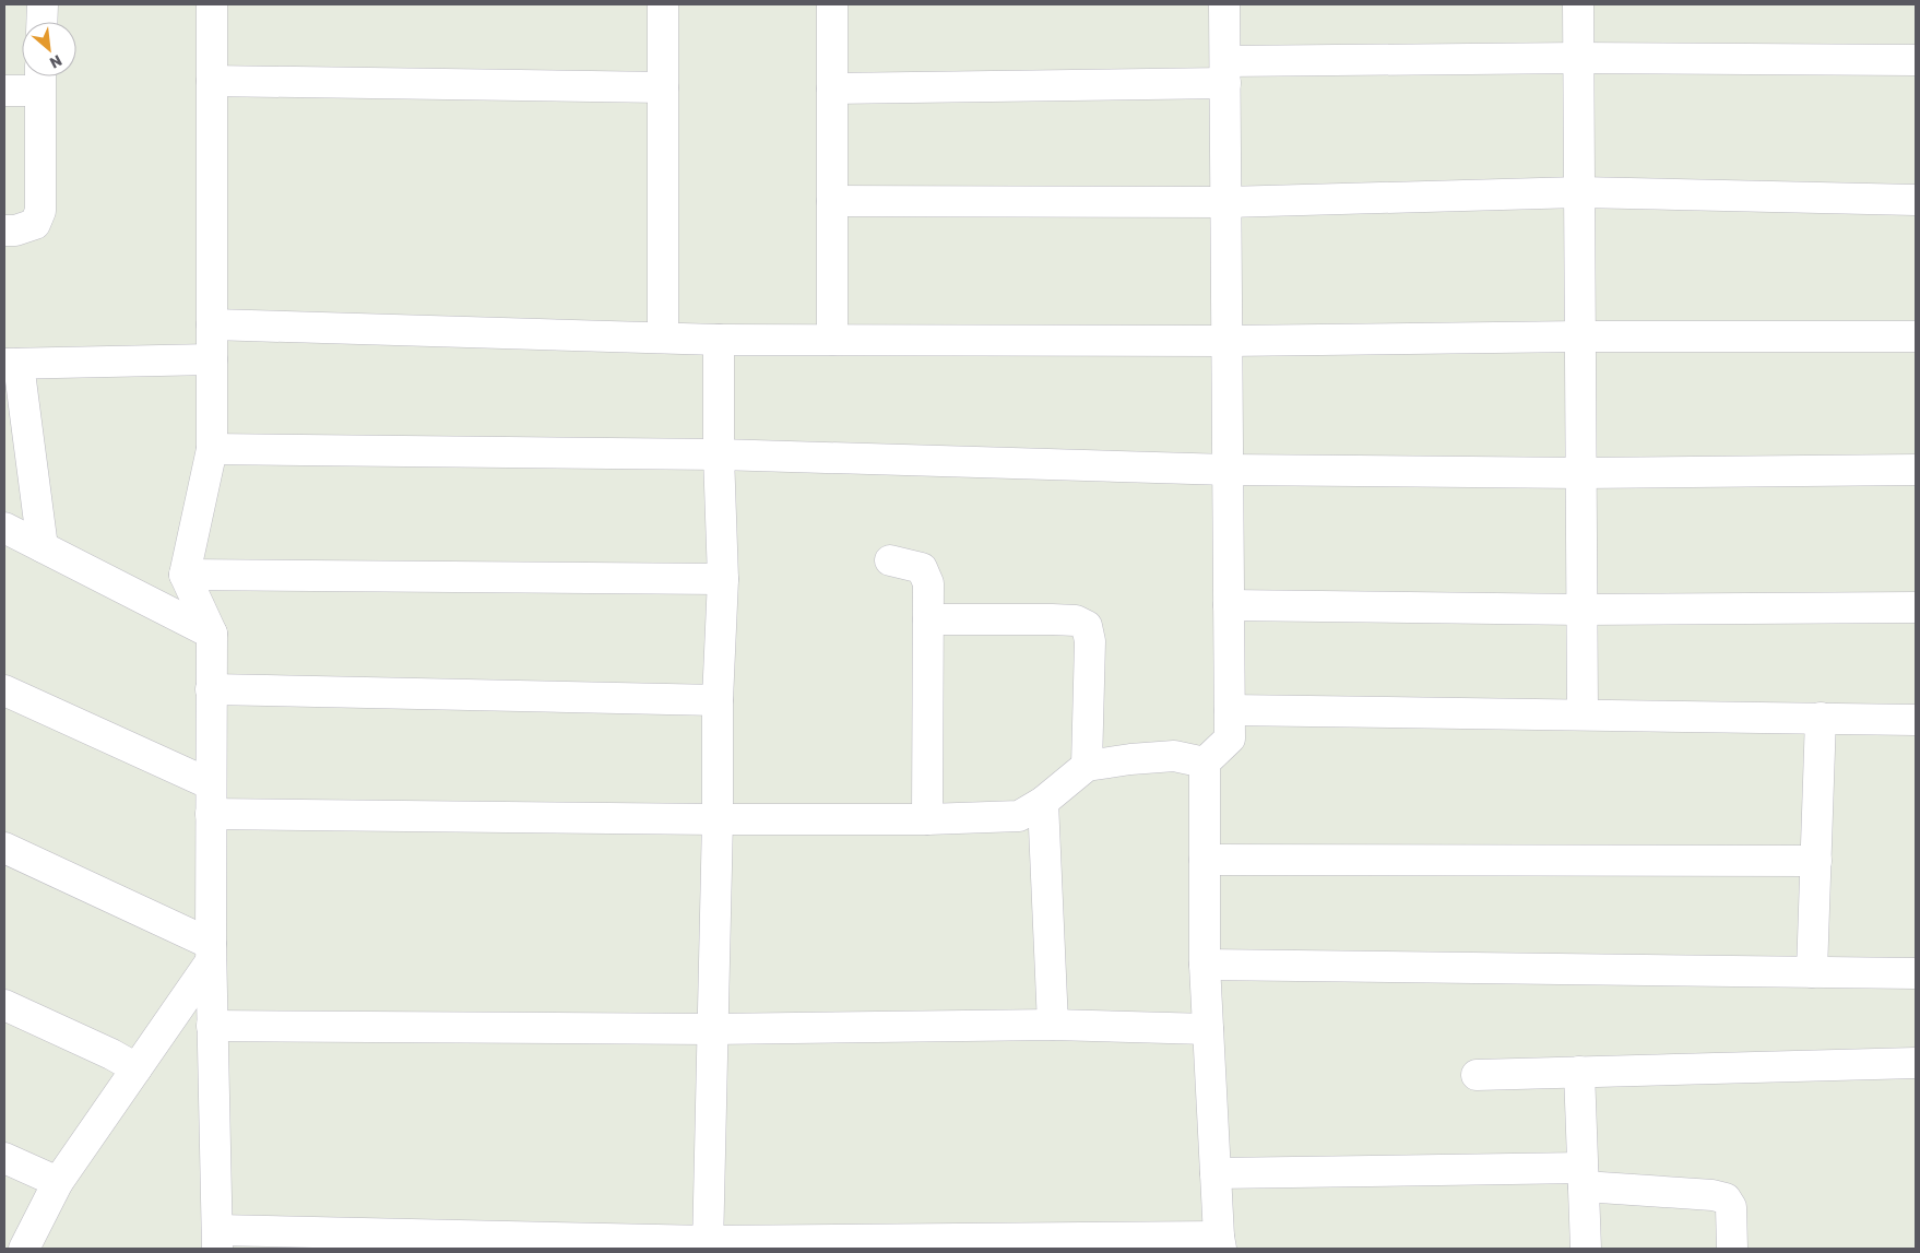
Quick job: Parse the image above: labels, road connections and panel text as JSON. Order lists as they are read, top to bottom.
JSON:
{
  "north": "bottom right"
}
